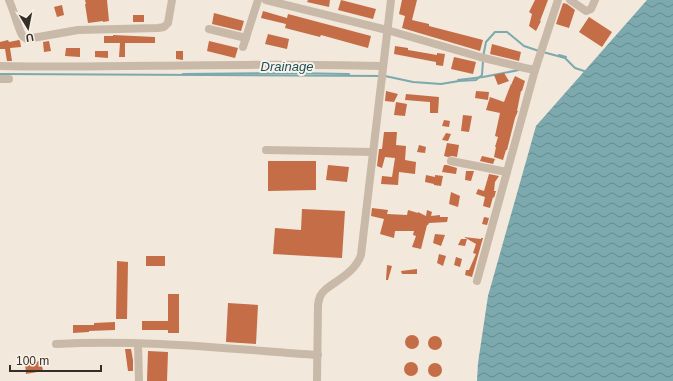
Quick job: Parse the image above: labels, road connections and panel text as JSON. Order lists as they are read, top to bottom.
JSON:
{
  "water": ["Drainage"],
  "scale_bar": "100 m",
  "north": "bottom"
}
